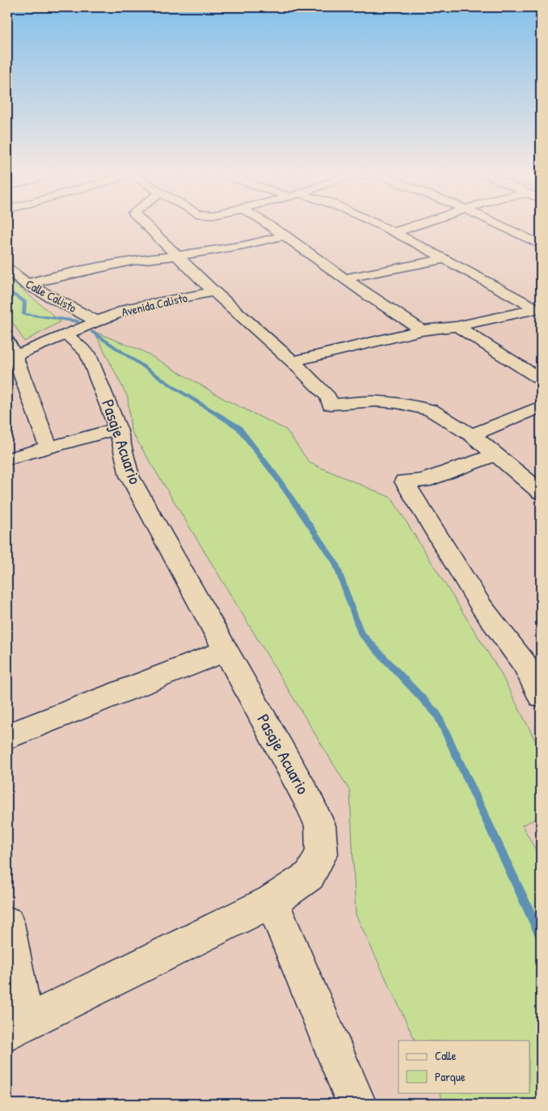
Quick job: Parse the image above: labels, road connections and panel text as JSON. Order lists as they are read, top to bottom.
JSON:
{
  "streets": {
    "street": ["Calle Calisto", "Avenida Calisto", "Pasaje Acuario"]
  },
  "crossings": [
    ["Calle Calisto", "Avenida Calisto"],
    ["Avenida Calisto", "Pasaje Acuario"]
  ],
  "legend": ["Calle", "Parque"]
}
